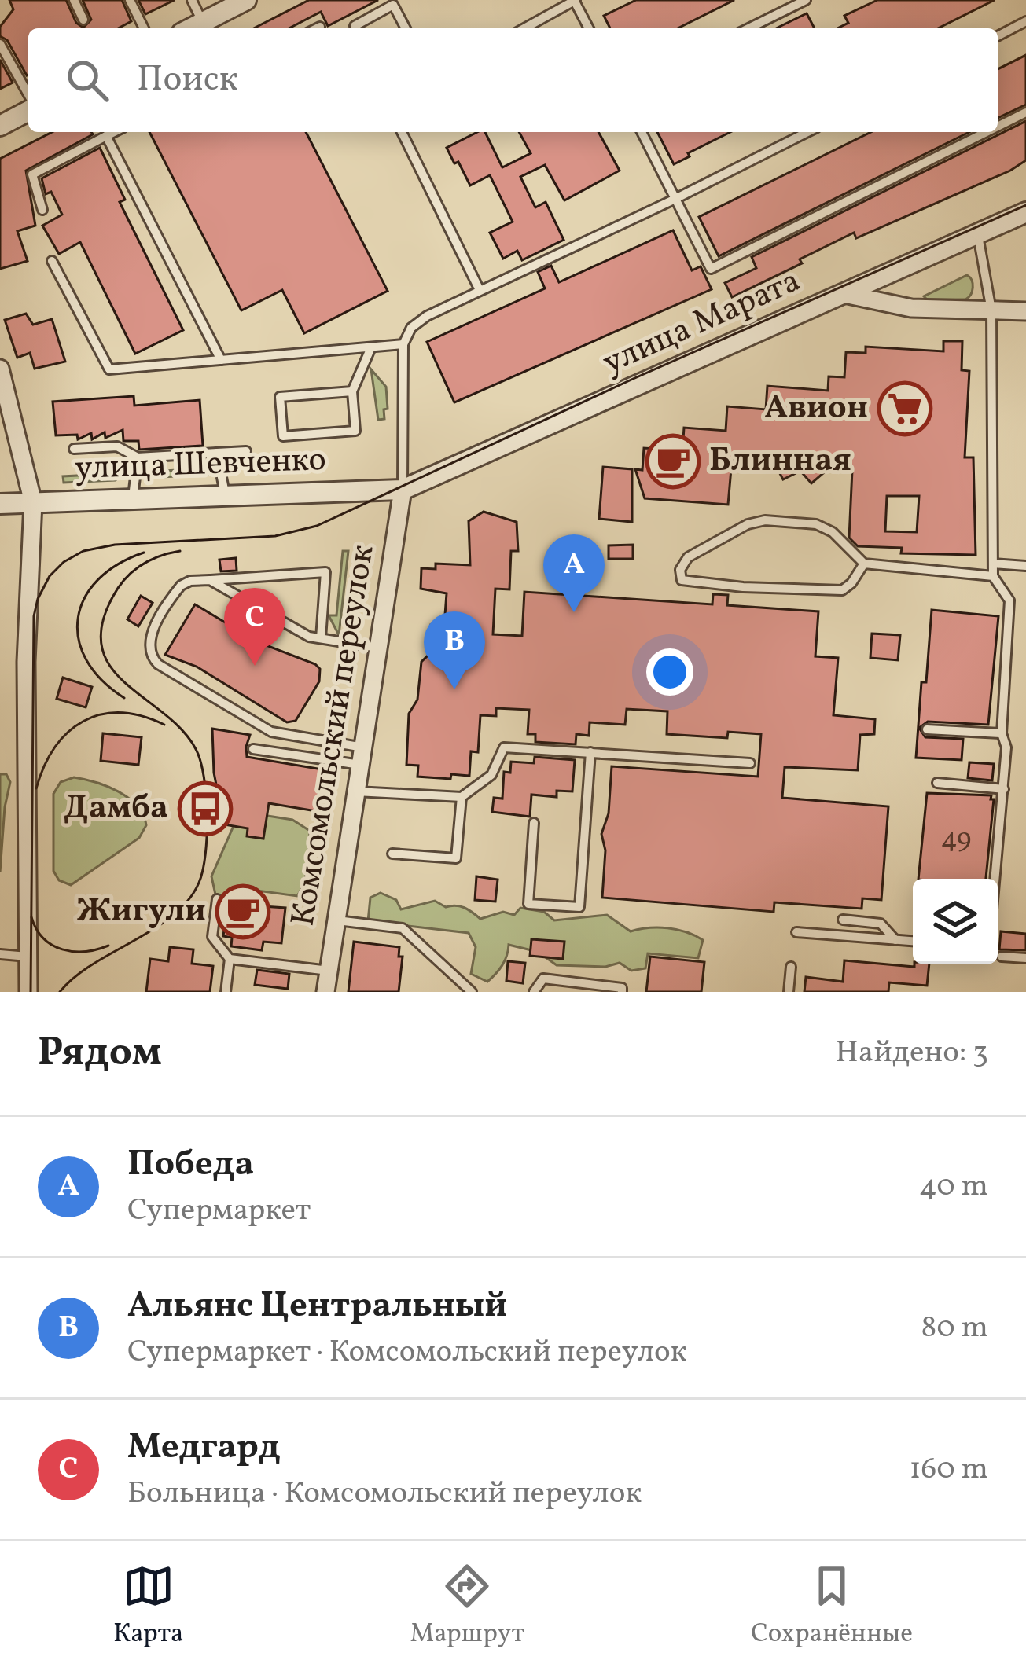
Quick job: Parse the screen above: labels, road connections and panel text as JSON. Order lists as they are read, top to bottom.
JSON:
{
  "streets": {
    "street": ["улица Марата", "улица Шевченко", "Комсомольский переулок"]
  },
  "crossings": [
    ["улица Марата", "улица Шевченко"],
    ["улица Марата", "Комсомольский переулок"],
    ["улица Шевченко", "Комсомольский переулок"]
  ],
  "places": {
    "supermarket": ["Авион"],
    "cafe": ["Блинная", "Жигули"],
    "bus stop": ["Дамба"]
  },
  "house_numbers": ["49"],
  "page": {
    "search": "Поиск",
    "pins": ["A", "C", "B"],
    "heading": ["Рядом", "Найдено: 3"],
    "list": [
      {
        "mark": "A",
        "name": "Победа",
        "note": "Супермаркет",
        "value": "40 m"
      },
      {
        "mark": "B",
        "name": "Альянс Центральный",
        "note": "Супермаркет · Комсомольский переулок",
        "value": "80 m"
      },
      {
        "mark": "C",
        "name": "Медгард",
        "note": "Больница · Комсомольский переулок",
        "value": "160 m"
      }
    ],
    "nav": ["Карта", "Маршрут", "Сохранённые"]
  }
}
